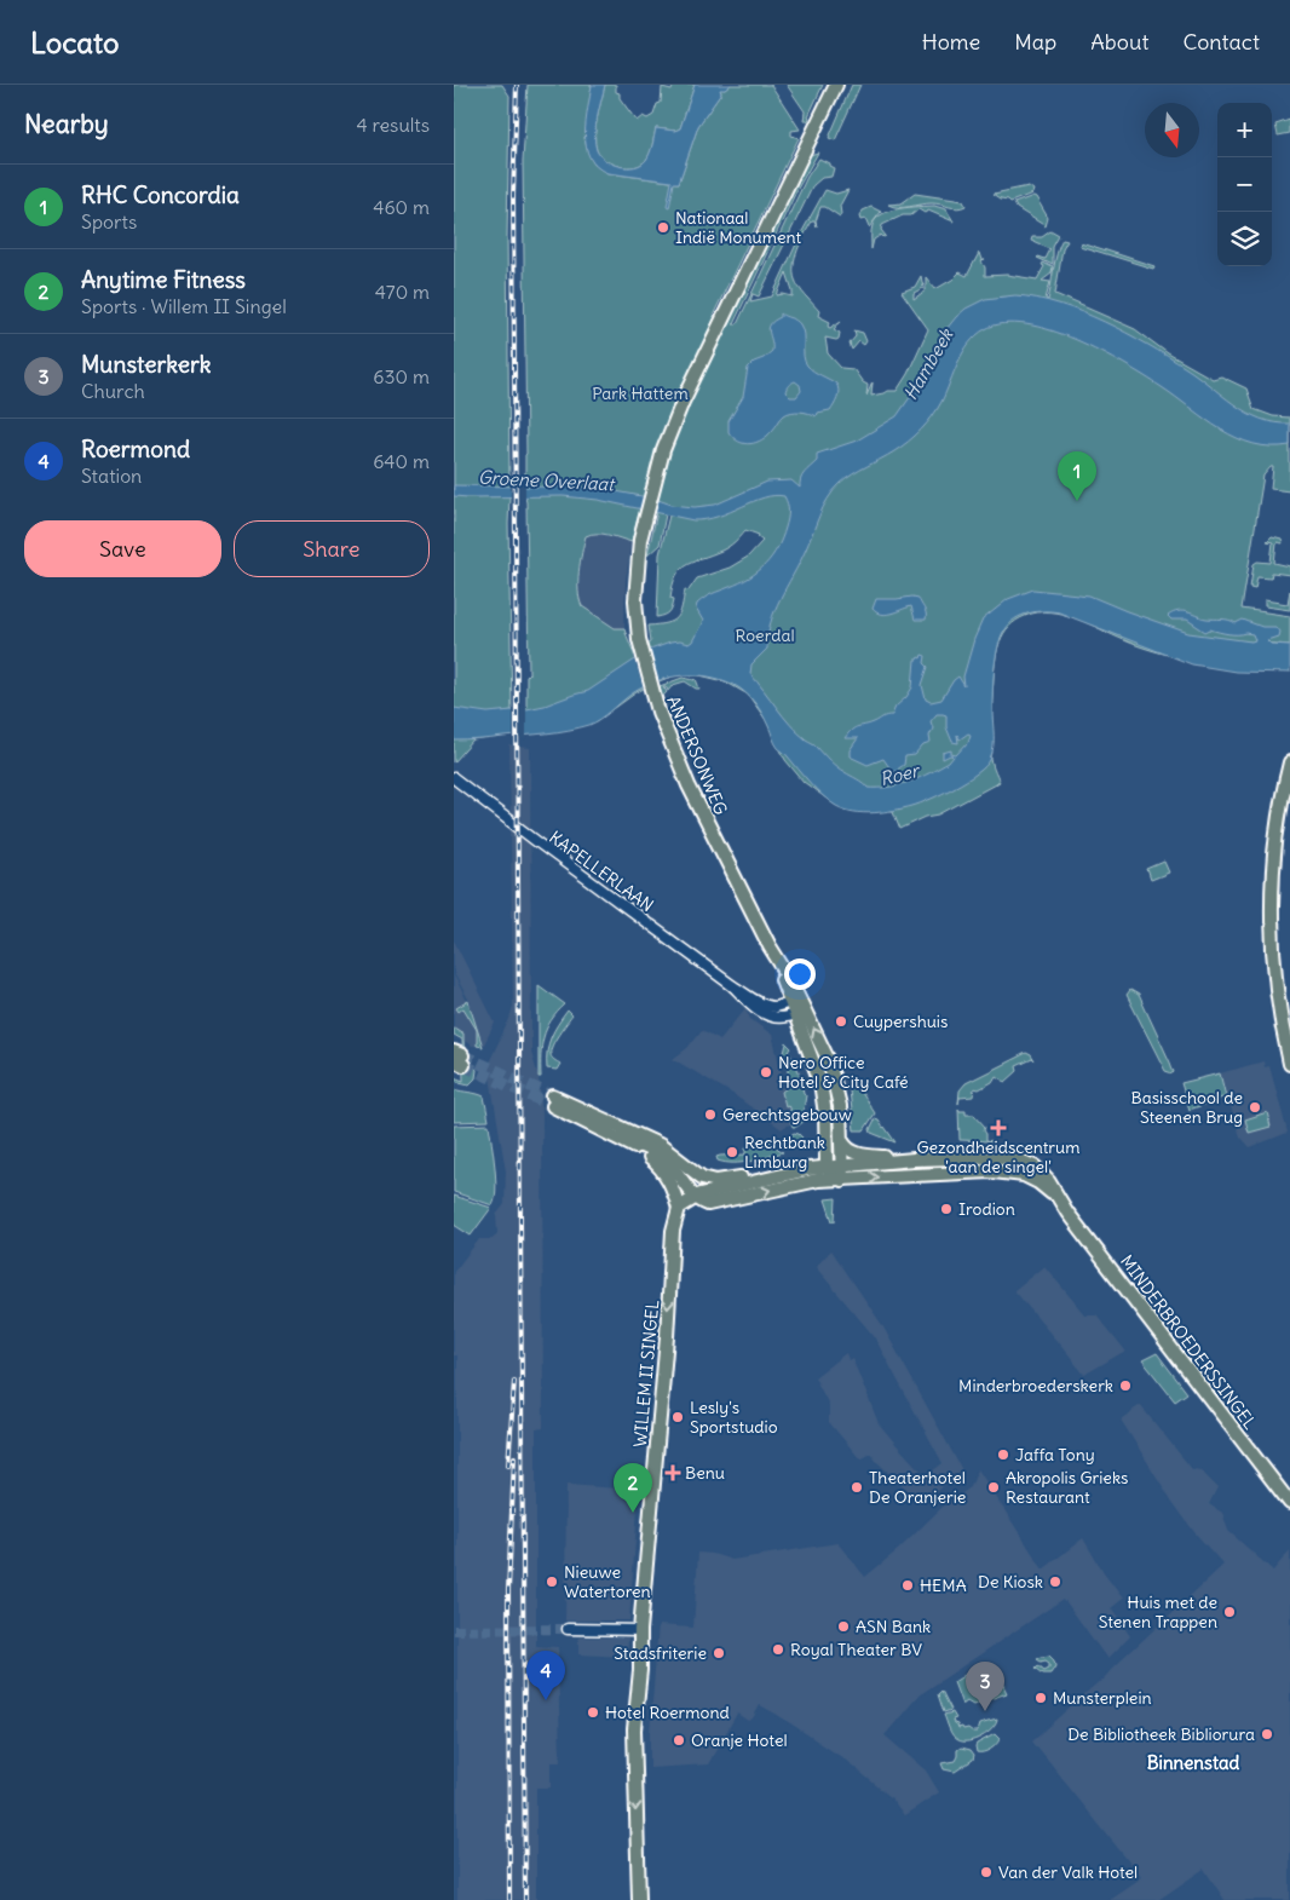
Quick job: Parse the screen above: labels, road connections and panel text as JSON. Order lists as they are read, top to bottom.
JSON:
{
  "streets": {
    "main road": ["ANDERSONWEG", "MINDERBROEDERSSINGEL", "WILLEM II SINGEL"],
    "street": ["KAPELLERLAAN"]
  },
  "crossings": [
    ["ANDERSONWEG", "KAPELLERLAAN"]
  ],
  "one_way": ["WILLEM II SINGEL"],
  "districts": ["Binnenstad"],
  "water": ["Hambeek", "Groene Overlaat", "Roer"],
  "parks": ["Park Hattem", "Roerdal"],
  "places": {
    "other": [
      "Nationaal Indië Monument",
      "Cuypershuis",
      "Nero Office Hotel & City Café",
      "Basisschool de Steenen Brug",
      "Gerechtsgebouw",
      "Rechtbank Limburg",
      "Irodion",
      "Minderbroederskerk",
      "Lesly's Sportstudio",
      "Jaffa Tony",
      "Theaterhotel De Oranjerie",
      "Akropolis Grieks Restaurant",
      "Nieuwe Watertoren",
      "De Kiosk",
      "HEMA",
      "Huis met de Stenen Trappen",
      "ASN Bank",
      "Royal Theater BV",
      "Stadsfriterie",
      "Munsterplein",
      "Hotel Roermond",
      "De Bibliotheek Bibliorura",
      "Oranje Hotel",
      "Van der Valk Hotel"
    ],
    "health": ["Gezondheidscentrum 'aan de singel'", "Benu"]
  },
  "north": "bottom",
  "page": {
    "header": "Locato",
    "nav": [
      "Home",
      "Map",
      "About",
      "Contact"
    ],
    "heading": ["Nearby", "4 results"],
    "map_buttons": ["+", "−"],
    "list": [
      {
        "mark": "1",
        "name": "RHC Concordia",
        "note": "Sports",
        "value": "460 m"
      },
      {
        "mark": "2",
        "name": "Anytime Fitness",
        "note": "Sports · Willem II Singel",
        "value": "470 m"
      },
      {
        "mark": "3",
        "name": "Munsterkerk",
        "note": "Church",
        "value": "630 m"
      },
      {
        "mark": "4",
        "name": "Roermond",
        "note": "Station",
        "value": "640 m"
      }
    ],
    "pins": [
      "1",
      "2",
      "4",
      "3"
    ],
    "buttons": ["Save", "Share"]
  }
}
